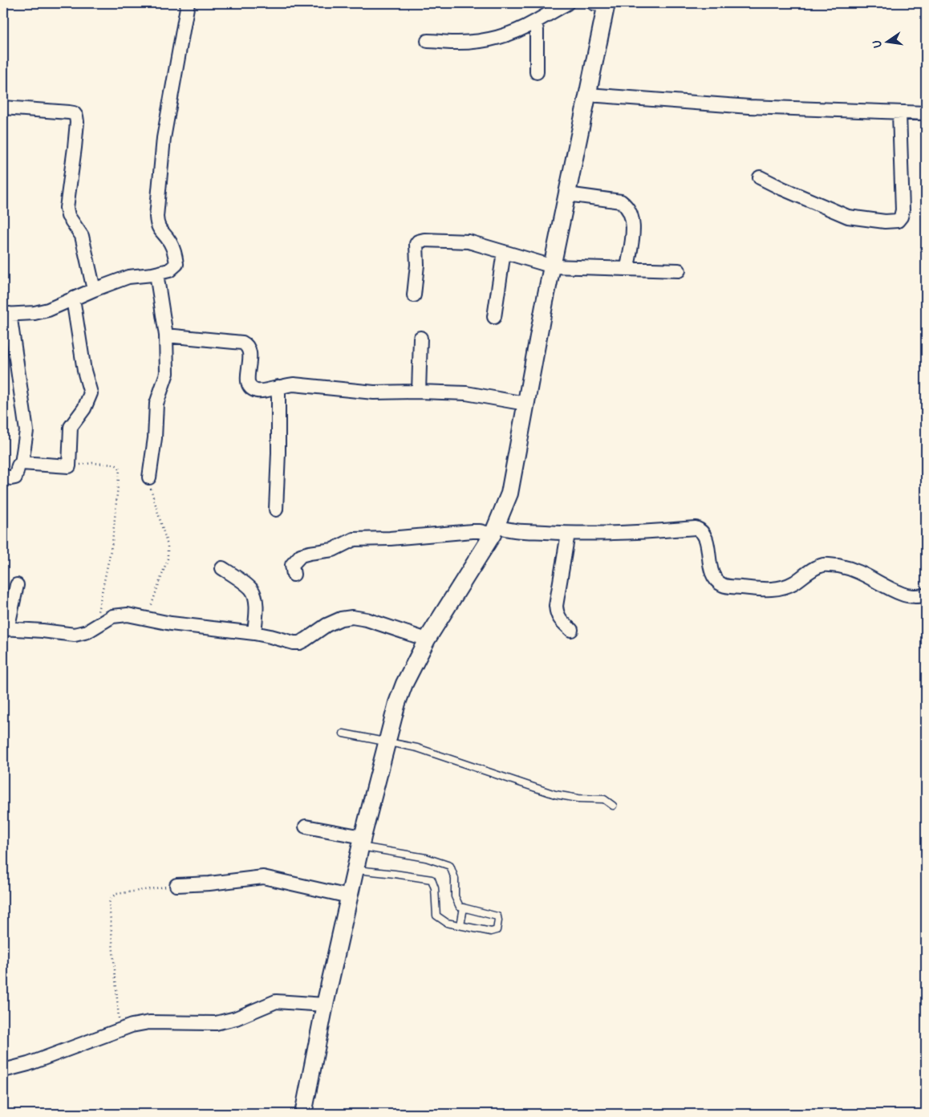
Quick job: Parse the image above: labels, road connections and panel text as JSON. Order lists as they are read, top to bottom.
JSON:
{
  "north": "left"
}
